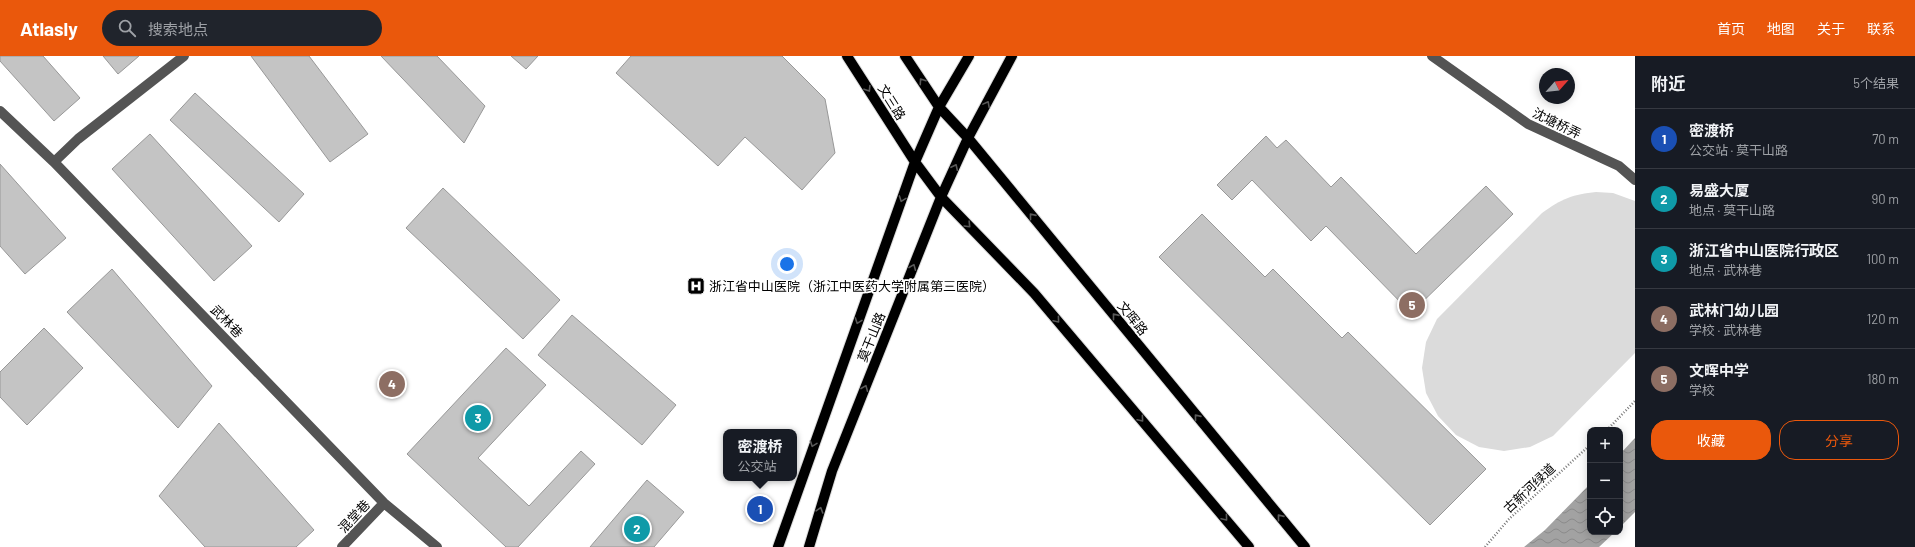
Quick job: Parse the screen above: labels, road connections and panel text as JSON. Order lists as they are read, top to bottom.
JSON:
{
  "streets": {
    "main road": ["文三路", "文晖路", "莫干山路"],
    "street": ["沈塘桥弄", "武林巷", "混堂巷"],
    "path": ["古新河绿道"]
  },
  "crossings": [
    ["文三路", "莫干山路"],
    ["文晖路", "莫干山路"],
    ["武林巷", "混堂巷"]
  ],
  "places": {
    "hospital": ["浙江省中山医院（浙江中医药大学附属第三医院）"]
  },
  "north": "top right",
  "page": {
    "header": "Atlasly",
    "search": "搜索地点",
    "nav": [
      "首页",
      "地图",
      "关于",
      "联系"
    ],
    "heading": ["附近", "5个结果"],
    "list": [
      {
        "mark": "1",
        "name": "密渡桥",
        "note": "公交站 · 莫干山路",
        "value": "70 m"
      },
      {
        "mark": "2",
        "name": "易盛大厦",
        "note": "地点 · 莫干山路",
        "value": "90 m"
      },
      {
        "mark": "3",
        "name": "浙江省中山医院行政区",
        "note": "地点 · 武林巷",
        "value": "100 m"
      },
      {
        "mark": "4",
        "name": "武林门幼儿园",
        "note": "学校 · 武林巷",
        "value": "120 m"
      },
      {
        "mark": "5",
        "name": "文晖中学",
        "note": "学校",
        "value": "180 m"
      }
    ],
    "pins": [
      "5",
      "4",
      "3",
      "1",
      "2"
    ],
    "buttons": ["收藏", "分享"],
    "map_buttons": ["+", "−"],
    "popup": ["密渡桥", "公交站"]
  }
}
